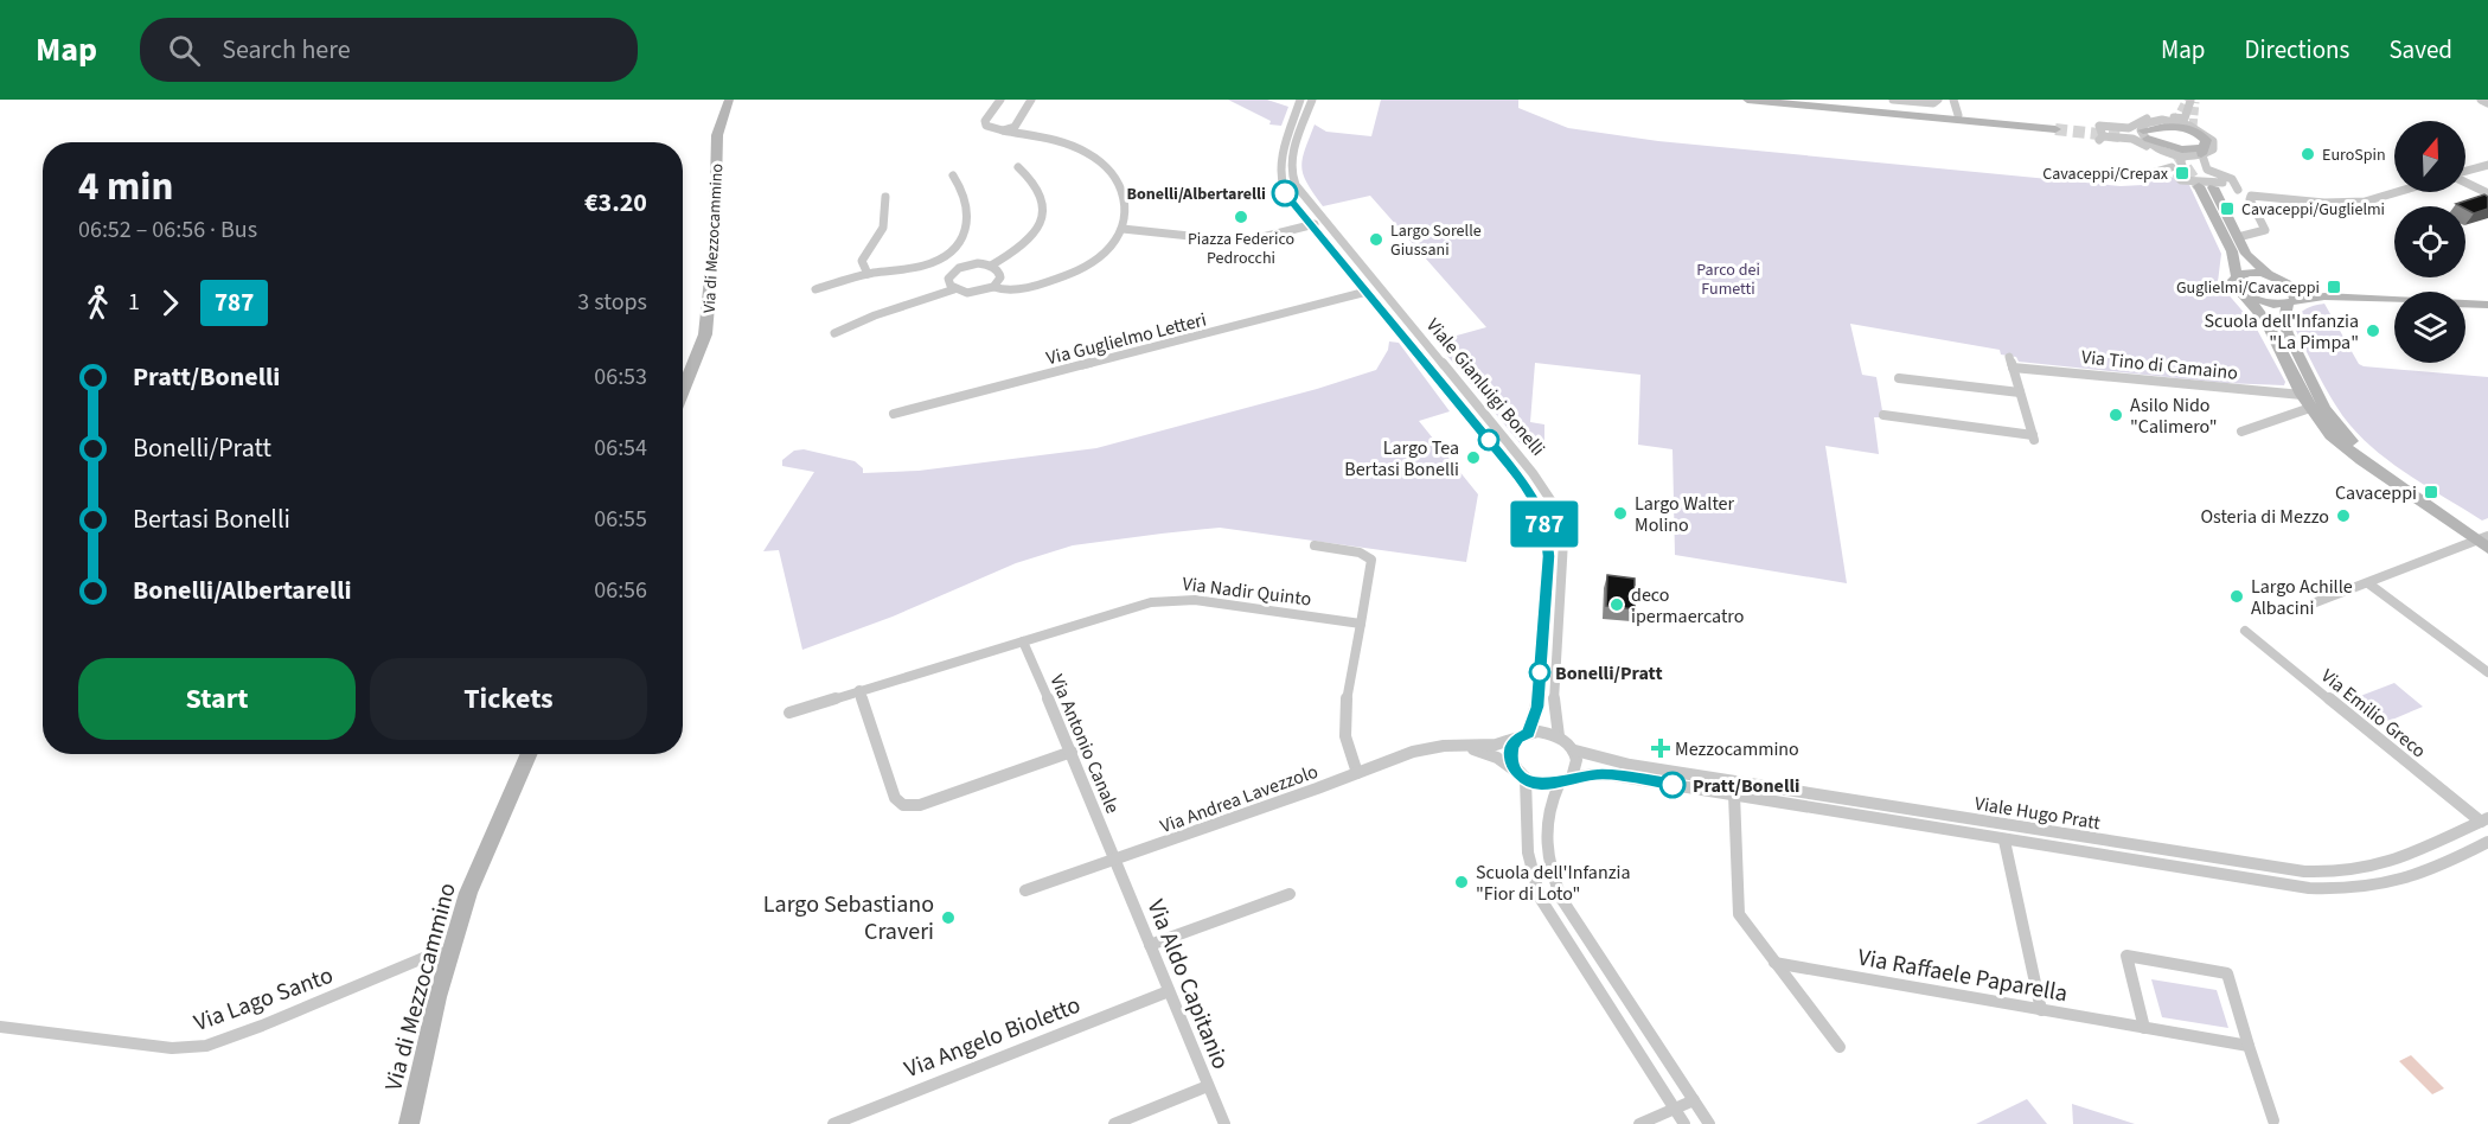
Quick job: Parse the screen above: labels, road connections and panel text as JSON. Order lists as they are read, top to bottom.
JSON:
{
  "streets": {
    "street": [
      "Via di Mezzocammino",
      "Via Guglielmo Letteri",
      "Via Tino di Camaino",
      "Viale Gianluigi Bonelli",
      "Via Nadir Quinto",
      "Via Emilio Greco",
      "Via Antonio Canale",
      "Via Andrea Lavezzolo",
      "Viale Hugo Pratt",
      "Via Raffaele Paparella",
      "Via Aldo Capitanio",
      "Via Lago Santo",
      "Via Angelo Bioletto"
    ]
  },
  "crossings": [
    ["Via di Mezzocammino", "Via Lago Santo"],
    ["Via Guglielmo Letteri", "Viale Gianluigi Bonelli"],
    ["Viale Gianluigi Bonelli", "Via Andrea Lavezzolo"],
    ["Viale Gianluigi Bonelli", "Viale Hugo Pratt"],
    ["Via Nadir Quinto", "Via Antonio Canale"],
    ["Via Emilio Greco", "Viale Hugo Pratt"],
    ["Via Antonio Canale", "Via Andrea Lavezzolo"],
    ["Via Antonio Canale", "Via Aldo Capitanio"],
    ["Via Andrea Lavezzolo", "Viale Hugo Pratt"],
    ["Via Andrea Lavezzolo", "Via Aldo Capitanio"],
    ["Via Aldo Capitanio", "Via Angelo Bioletto"]
  ],
  "parks": ["Parco dei Fumetti"],
  "places": {
    "other": [
      "EuroSpin",
      "Bonelli/Albertarelli",
      "Piazza Federico Pedrocchi",
      "Largo Sorelle Giussani",
      "Scuola dell'Infanzia \"La Pimpa\"",
      "Asilo Nido \"Calimero\"",
      "Largo Tea Bertasi Bonelli",
      "Largo Walter Molino",
      "Osteria di Mezzo",
      "Largo Achille Albacini",
      "deco ipermaercatro",
      "Bonelli/Pratt",
      "Pratt/Bonelli",
      "Scuola dell'Infanzia \"Fior di Loto\"",
      "Largo Sebastiano Craveri"
    ],
    "transit": [
      "Cavaceppi/Crepax",
      "Cavaceppi/Guglielmi",
      "Guglielmi/Cavaceppi",
      "Cavaceppi"
    ],
    "health": ["Mezzocammino"]
  },
  "lines": ["bus line 787"],
  "north": "top",
  "page": {
    "header": "Map",
    "search": "Search here",
    "nav": ["Map", "Directions", "Saved"],
    "on_map": "787",
    "heading": ["4 min", "06:52 – 06:56 · Bus", "€3.20"],
    "legs": ["1", "787", "3 stops"],
    "list": [
      {
        "name": "Pratt/Bonelli",
        "value": "06:53"
      },
      {
        "name": "Bonelli/Pratt",
        "value": "06:54"
      },
      {
        "name": "Bertasi Bonelli",
        "value": "06:55"
      },
      {
        "name": "Bonelli/Albertarelli",
        "value": "06:56"
      }
    ],
    "buttons": ["Start", "Tickets"]
  }
}
